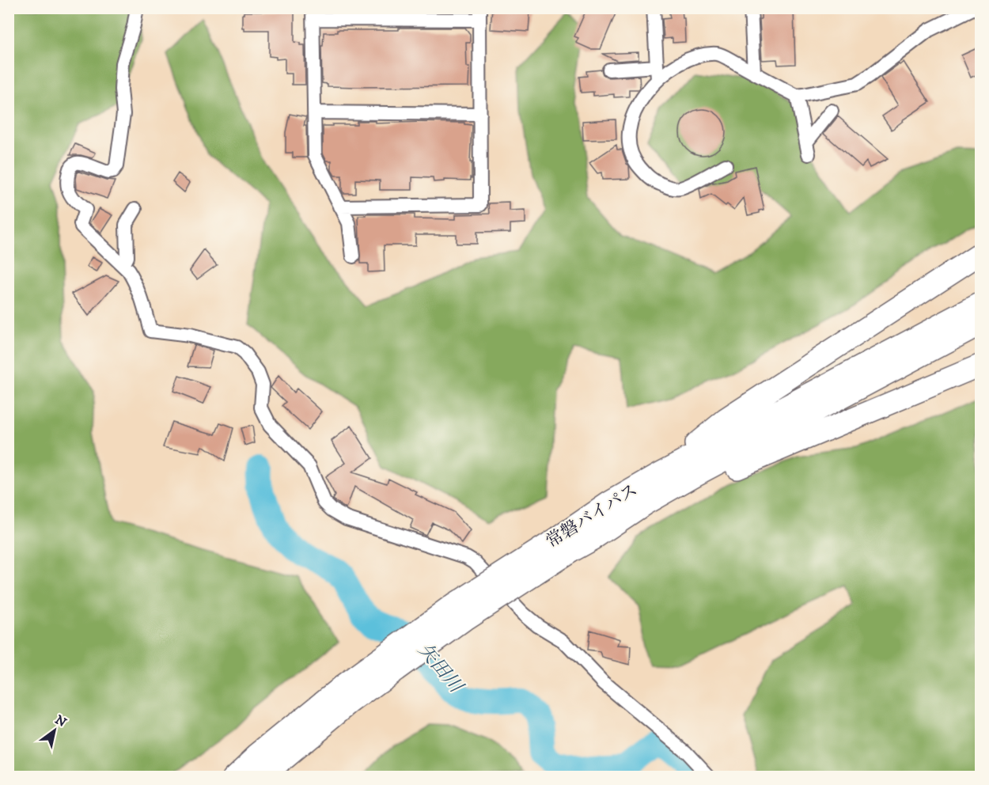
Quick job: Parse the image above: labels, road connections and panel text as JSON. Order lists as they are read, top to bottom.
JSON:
{
  "streets": {
    "highway": ["常磐バイパス"]
  },
  "water": ["矢田川"],
  "north": "top right"
}
